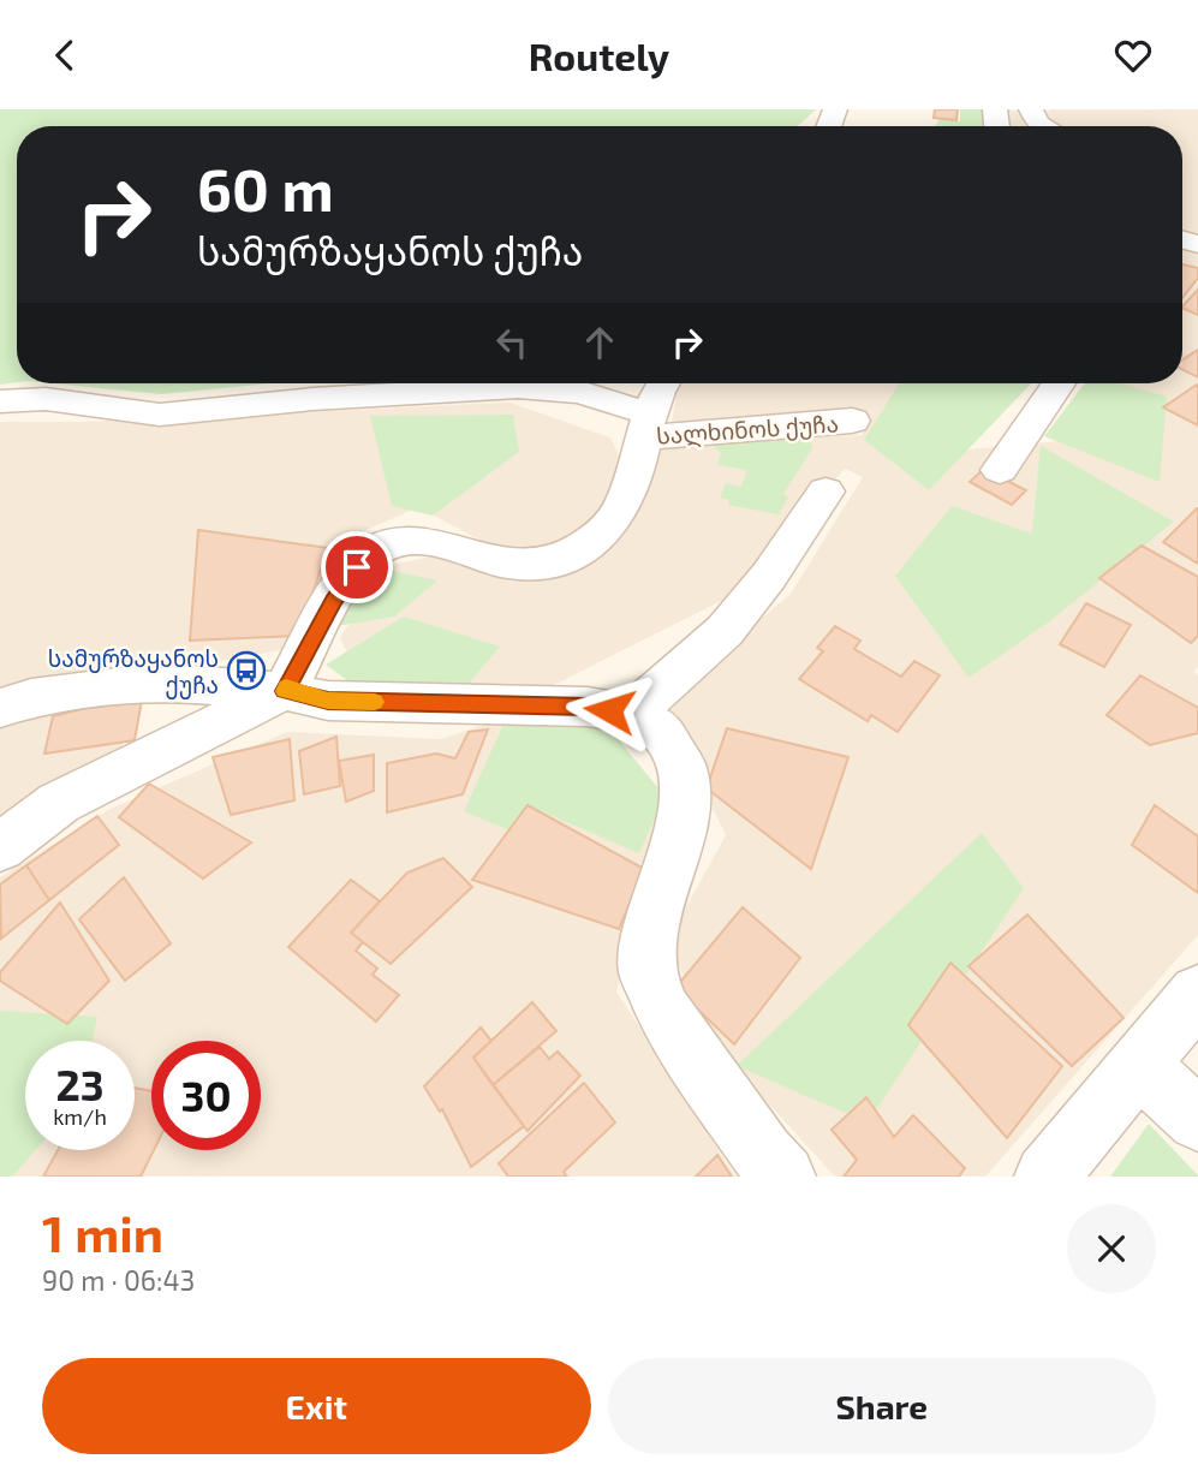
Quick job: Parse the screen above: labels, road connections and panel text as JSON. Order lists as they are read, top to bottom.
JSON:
{
  "streets": {
    "street": ["სალხინოს ქუჩა"]
  },
  "places": {
    "bus stop": ["სამურზაყანოს ქუჩა"]
  },
  "page": {
    "header": "Routely",
    "turn": ["60 m", "სამურზაყანოს ქუჩა"],
    "speed": "23 km/h",
    "limit": "30",
    "heading": ["1 min", "90 m · 06:43"],
    "buttons": ["Exit", "Share"]
  }
}
